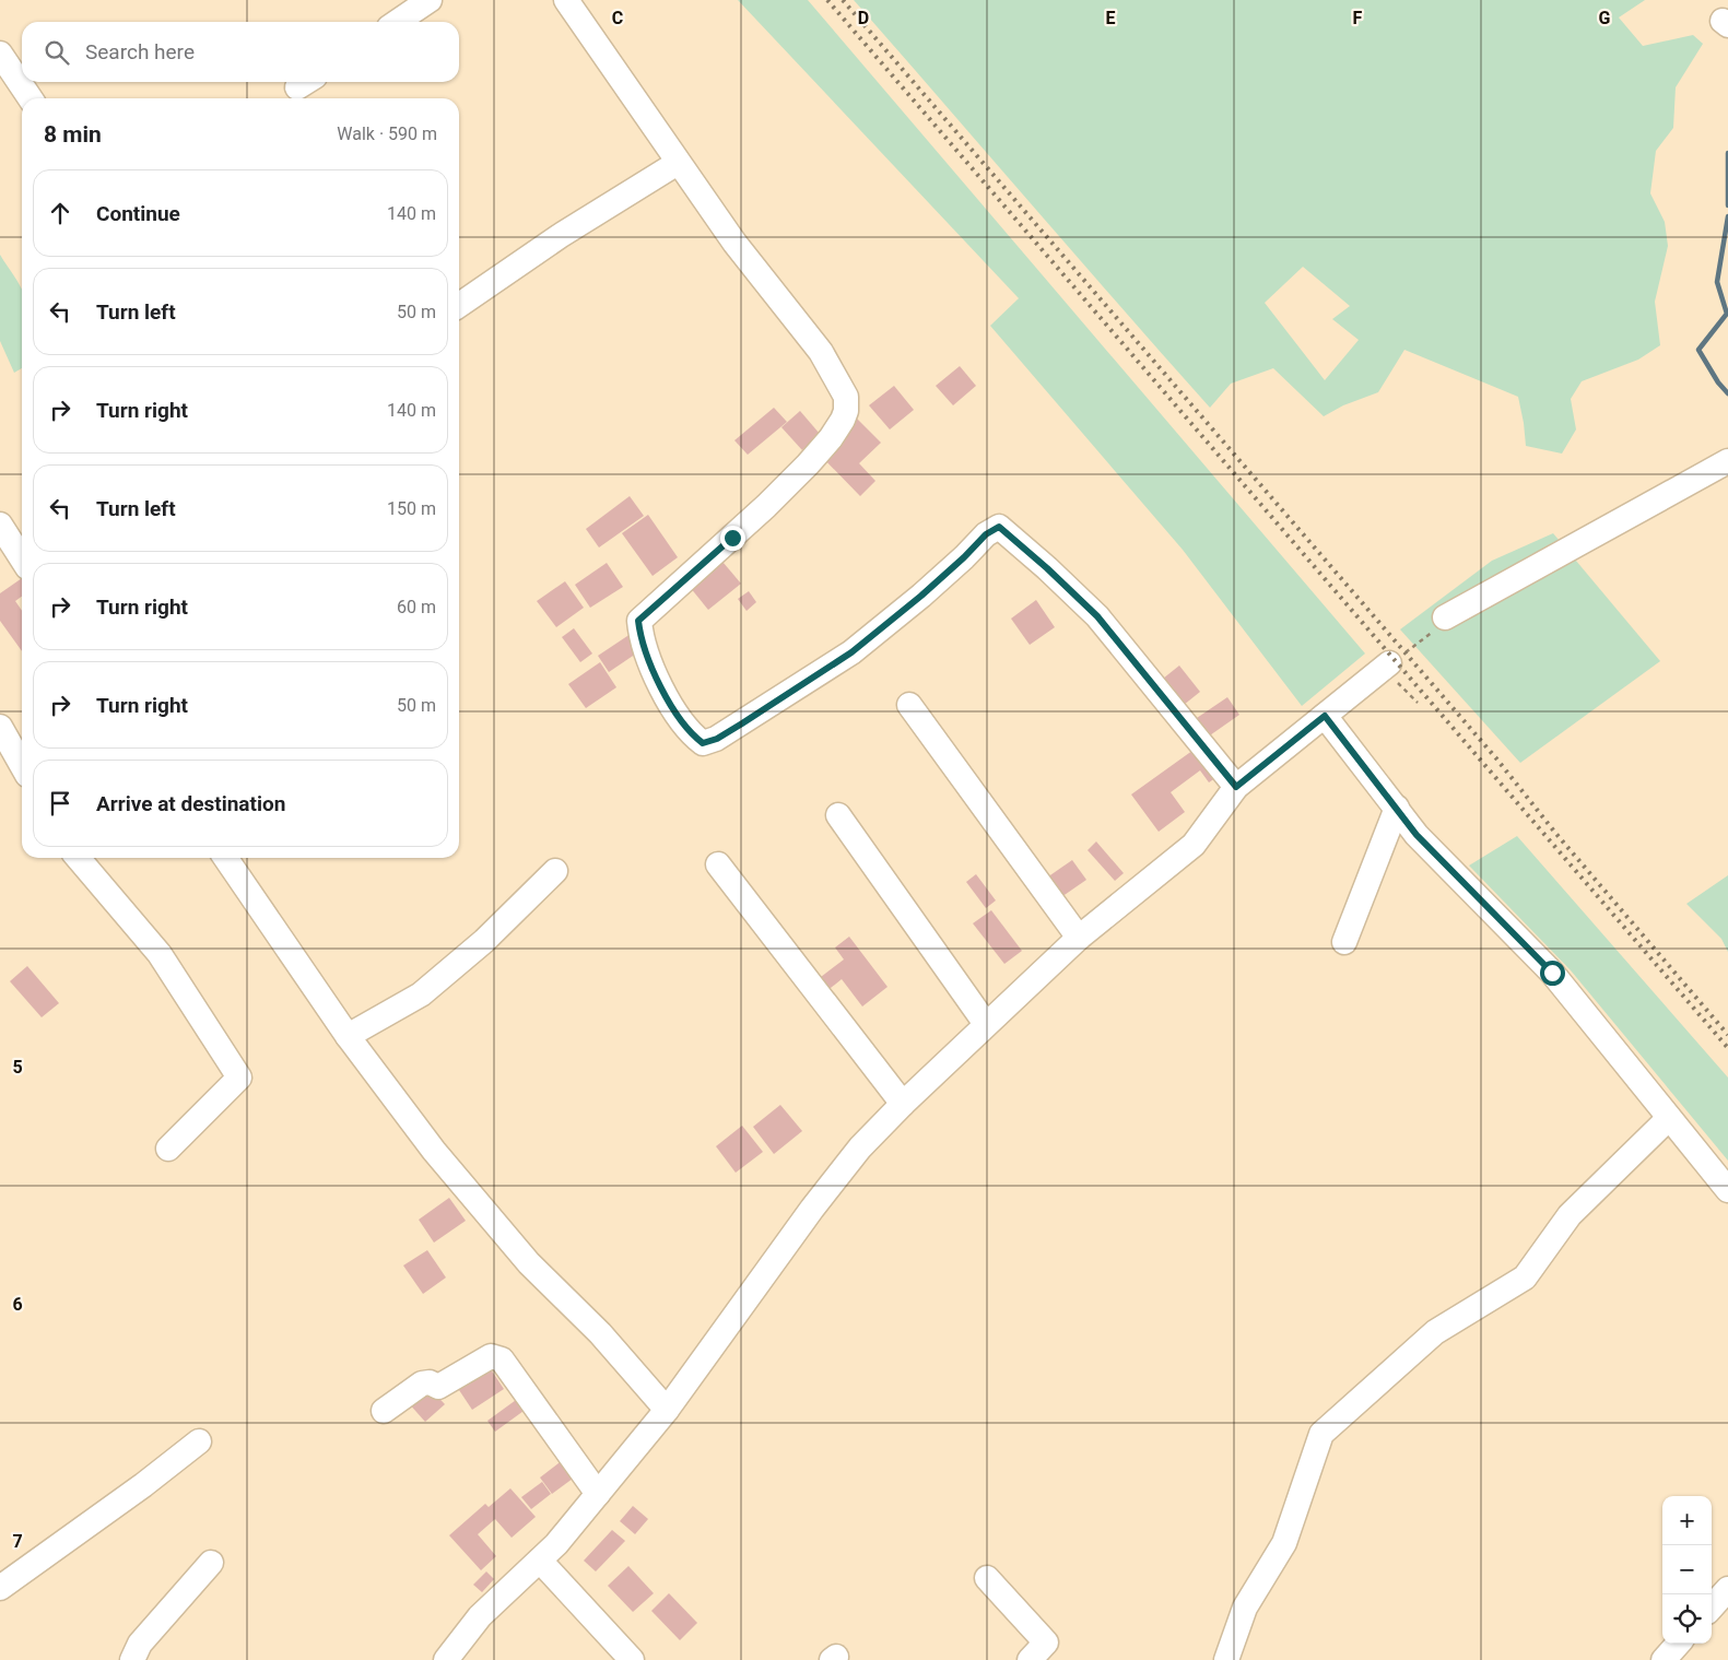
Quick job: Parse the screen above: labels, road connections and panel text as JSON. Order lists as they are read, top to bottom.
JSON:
{
  "page": {
    "search": "Search here",
    "heading": ["8 min", "Walk · 590 m"],
    "list": [
      ["Continue", "140 m"],
      ["Turn left", "50 m"],
      ["Turn right", "140 m"],
      ["Turn left", "150 m"],
      ["Turn right", "60 m"],
      ["Turn right", "50 m"],
      "Arrive at destination"
    ],
    "map_buttons": ["+", "−"]
  },
  "grid": {
    "columns": [
      "C",
      "D",
      "E",
      "F",
      "G"
    ],
    "rows": ["5", "6", "7"]
  }
}
